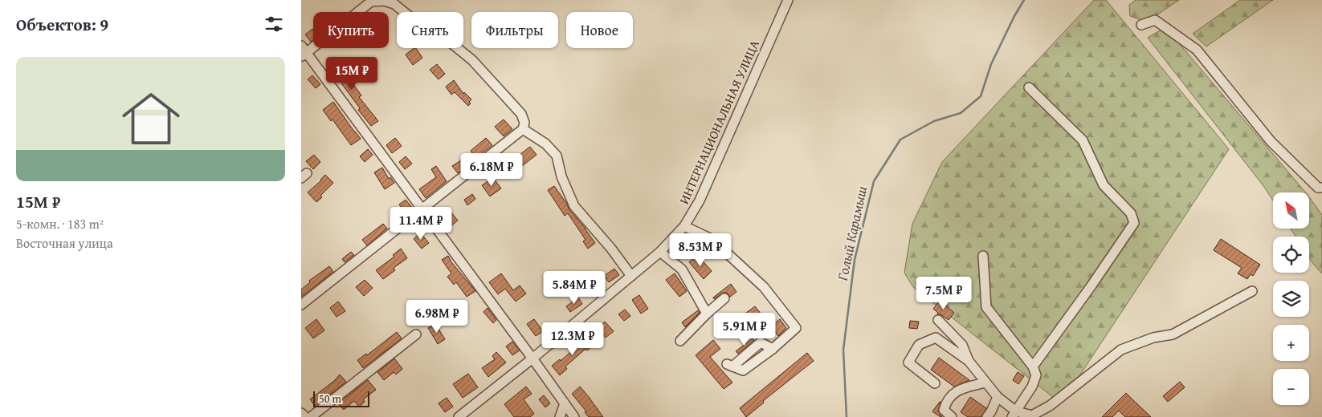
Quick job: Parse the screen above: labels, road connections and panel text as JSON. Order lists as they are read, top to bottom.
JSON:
{
  "streets": {
    "street": ["ИНТЕРНАЦИОНАЛЬНАЯ УЛИЦА"]
  },
  "water": ["Голый Карамыш"],
  "scale_bar": "50 m",
  "north": "top left",
  "page": {
    "heading": "Объектов: 9",
    "chip": [
      "Купить",
      "Снять",
      "Фильтры",
      "Новое"
    ],
    "list": [
      {
        "name": "15M ₽",
        "note": "5-комн. · 183 m² · Восточная улица"
      }
    ],
    "price": [
      "15M ₽",
      "6.18M ₽",
      "11.4M ₽",
      "8.53M ₽",
      "5.84M ₽",
      "7.5M ₽",
      "6.98M ₽",
      "5.91M ₽",
      "12.3M ₽"
    ],
    "map_buttons": ["+", "−"],
    "scale": "50 m"
  }
}
